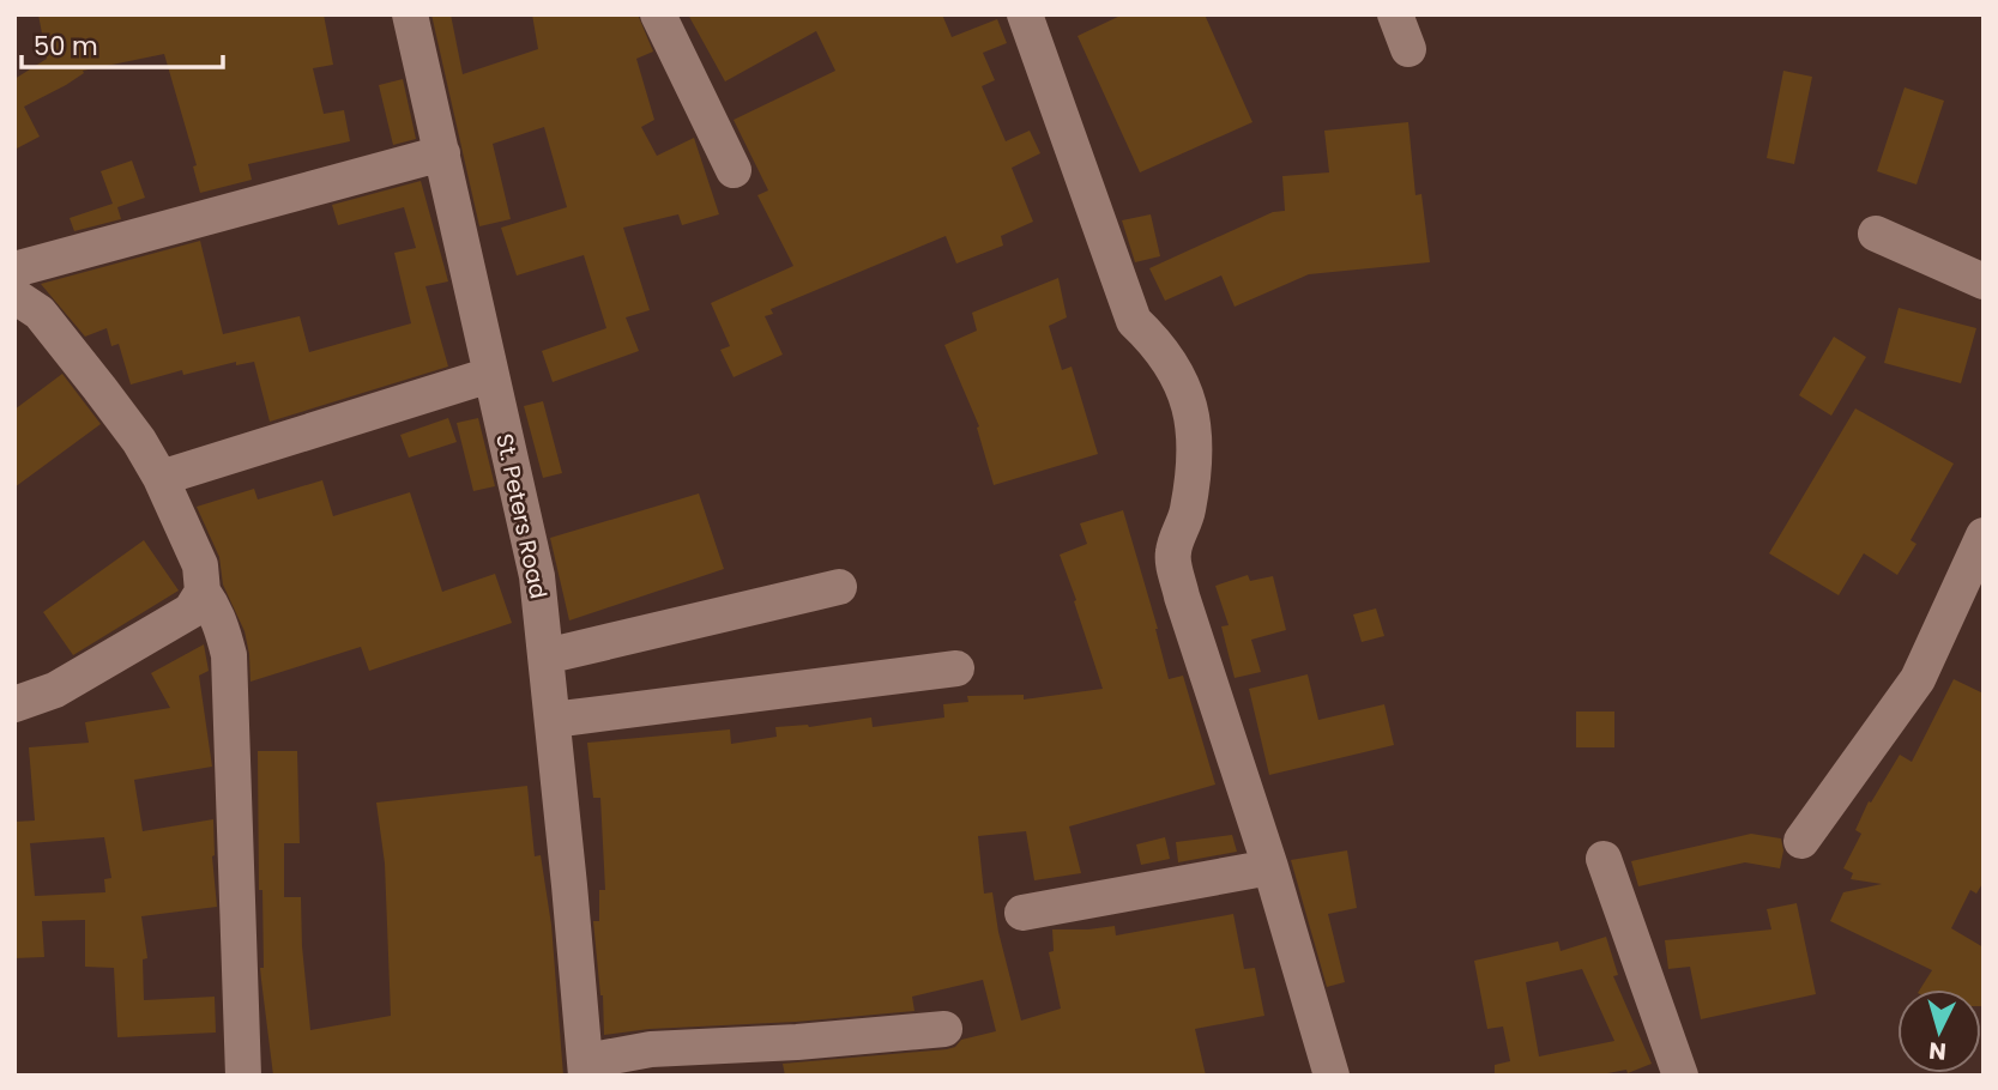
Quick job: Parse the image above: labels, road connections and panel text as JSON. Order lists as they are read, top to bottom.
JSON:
{
  "streets": {
    "street": ["St. Peters Road"]
  },
  "scale_bar": "50 m",
  "north": "bottom"
}
